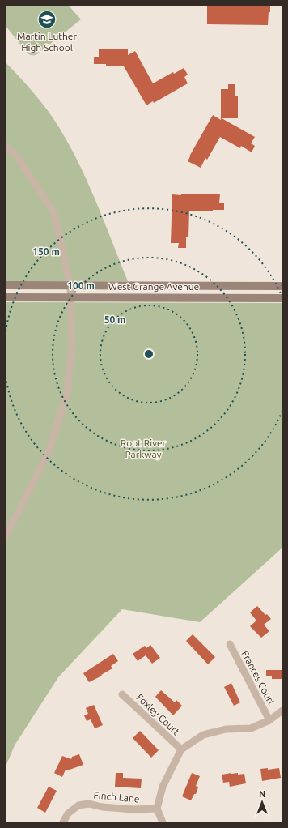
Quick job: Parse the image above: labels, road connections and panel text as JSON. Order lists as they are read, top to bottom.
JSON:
{
  "streets": {
    "street": [
      "West Grange Avenue",
      "Frances Court",
      "Foxley Court",
      "Finch Lane"
    ]
  },
  "parks": ["Root River Parkway"],
  "places": {
    "school or university": ["Martin Luther High School"]
  },
  "north": "top",
  "rings": ["150 m", "100 m", "50 m"]
}
